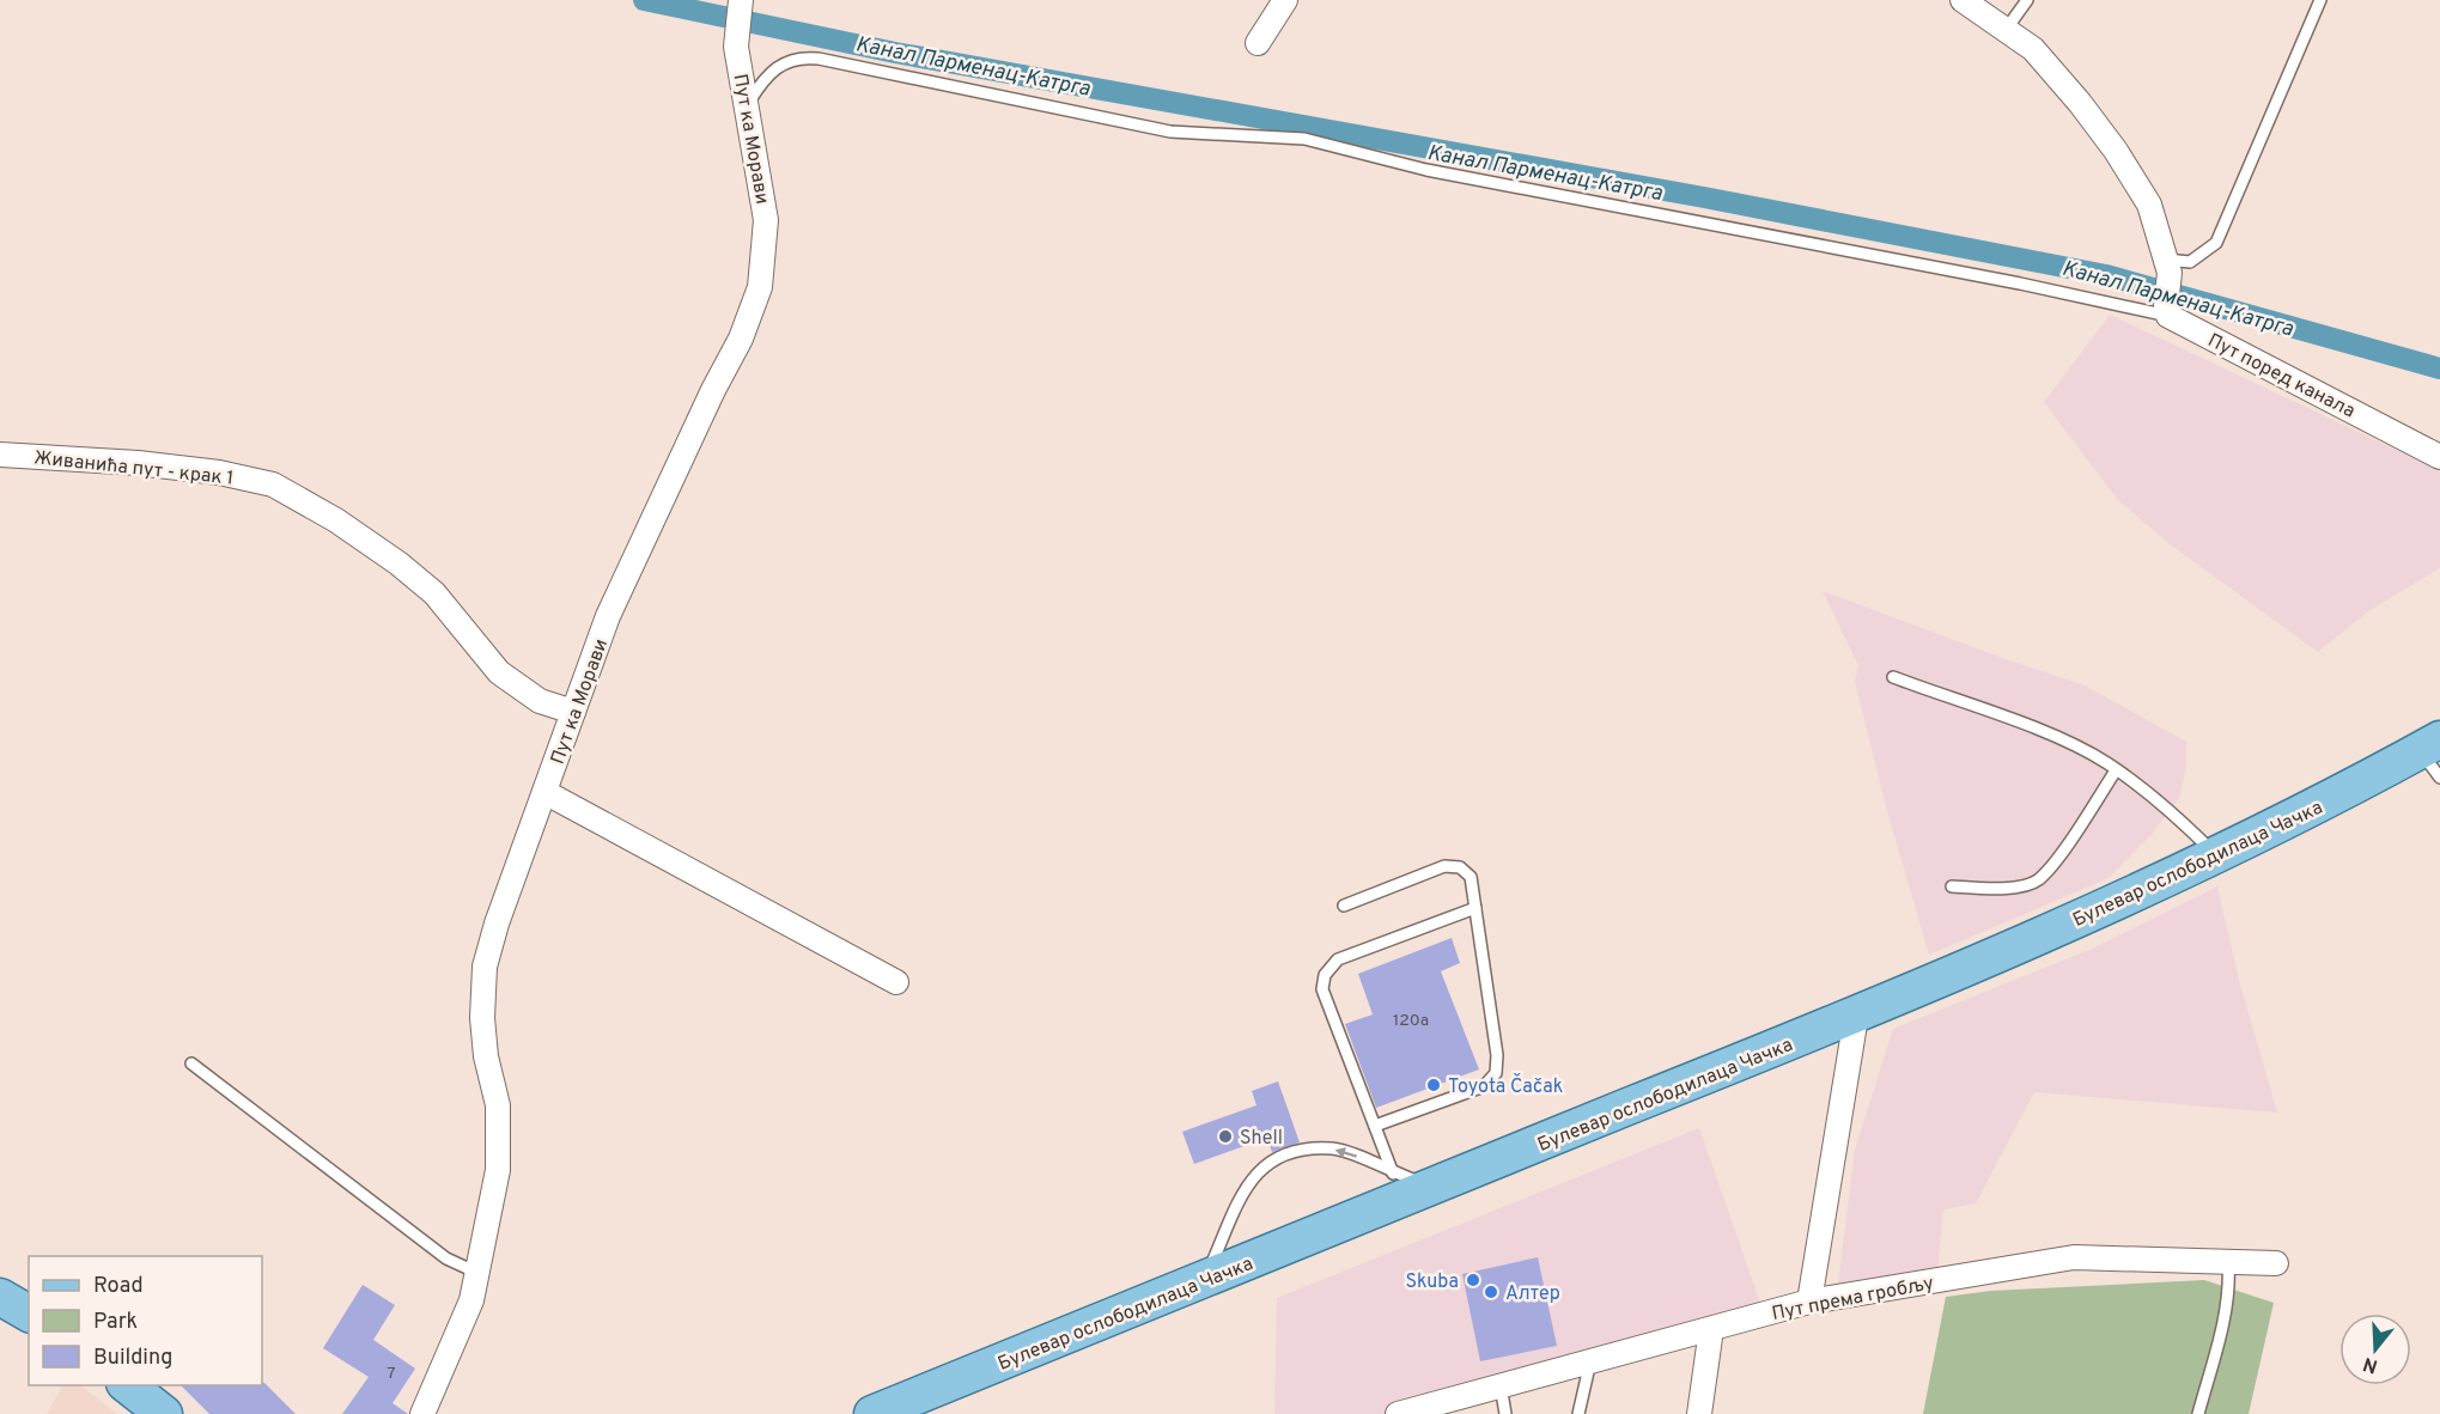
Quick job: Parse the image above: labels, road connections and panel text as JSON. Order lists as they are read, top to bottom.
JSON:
{
  "streets": {
    "main road": ["Булевар ослободилаца Чачка"],
    "street": [
      "Пут ка Морави",
      "Пут поред канала",
      "Живанића пут - крак 1",
      "Пут према гробљу"
    ]
  },
  "crossings": [
    ["Пут ка Морави", "Живанића пут - крак 1"]
  ],
  "water": ["Канал Парменац-Катрга"],
  "places": [
    "Toyota Čačak",
    "Shell",
    "Skuba",
    "Алтер"
  ],
  "house_numbers": ["120a", "7"],
  "legend": ["Road", "Park", "Building"],
  "north": "bottom"
}
